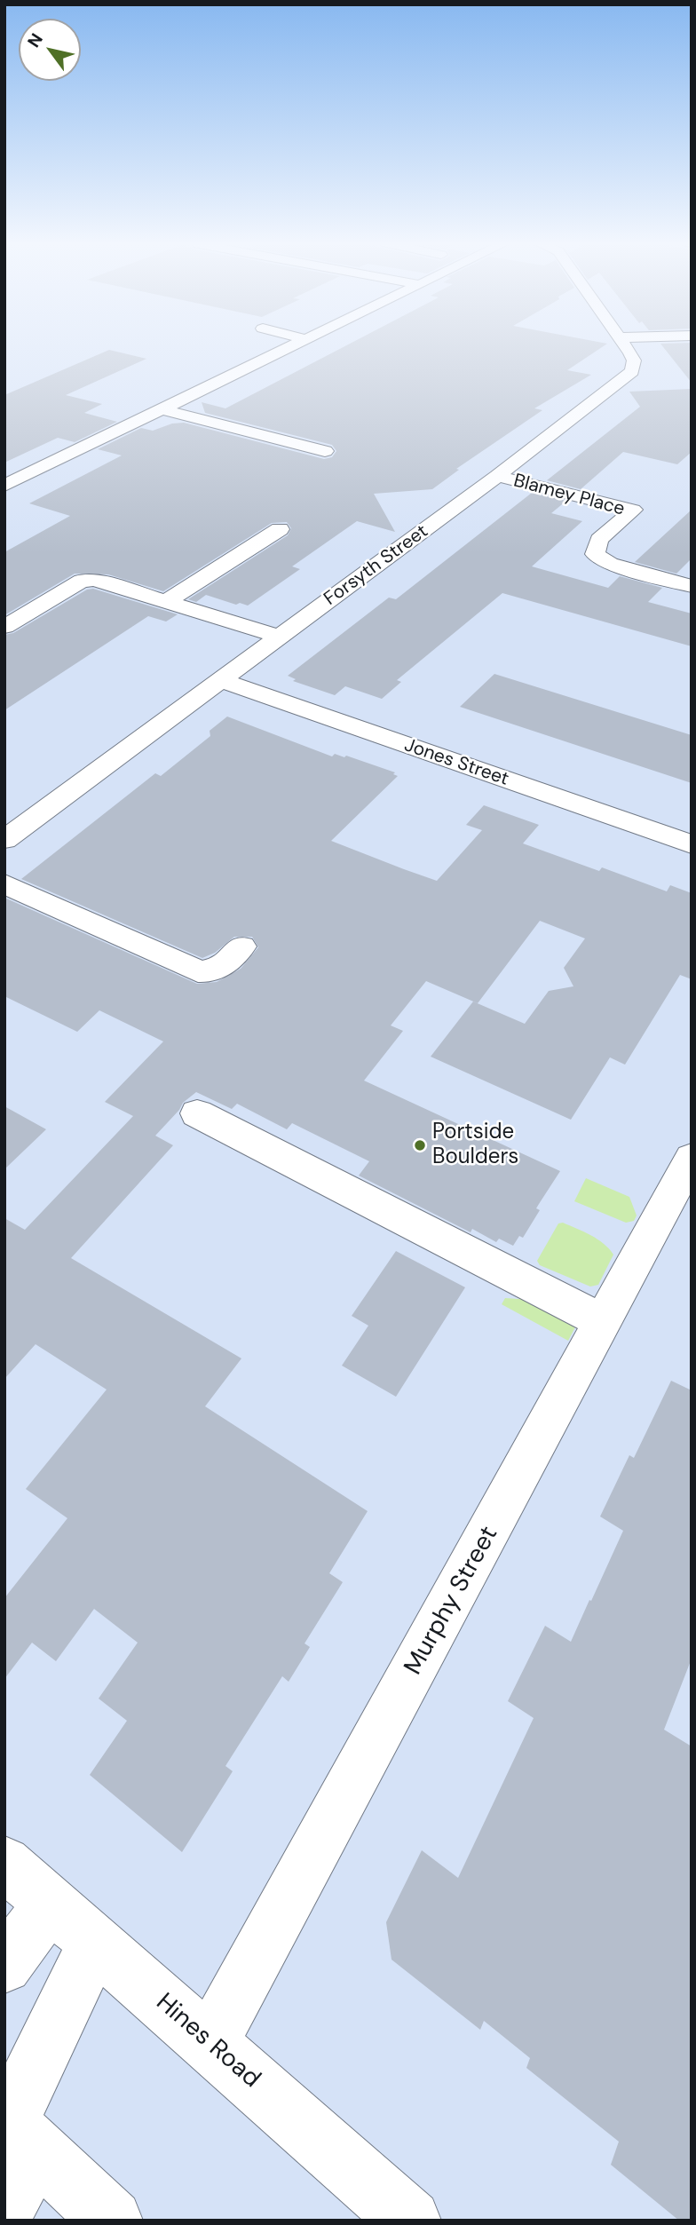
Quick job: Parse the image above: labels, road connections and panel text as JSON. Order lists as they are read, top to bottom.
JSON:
{
  "streets": {
    "street": [
      "Blamey Place",
      "Forsyth Street",
      "Jones Street",
      "Murphy Street",
      "Hines Road"
    ]
  },
  "crossings": [
    ["Blamey Place", "Forsyth Street"],
    ["Forsyth Street", "Jones Street"],
    ["Murphy Street", "Hines Road"]
  ],
  "places": ["Portside Boulders"],
  "north": "top left"
}
